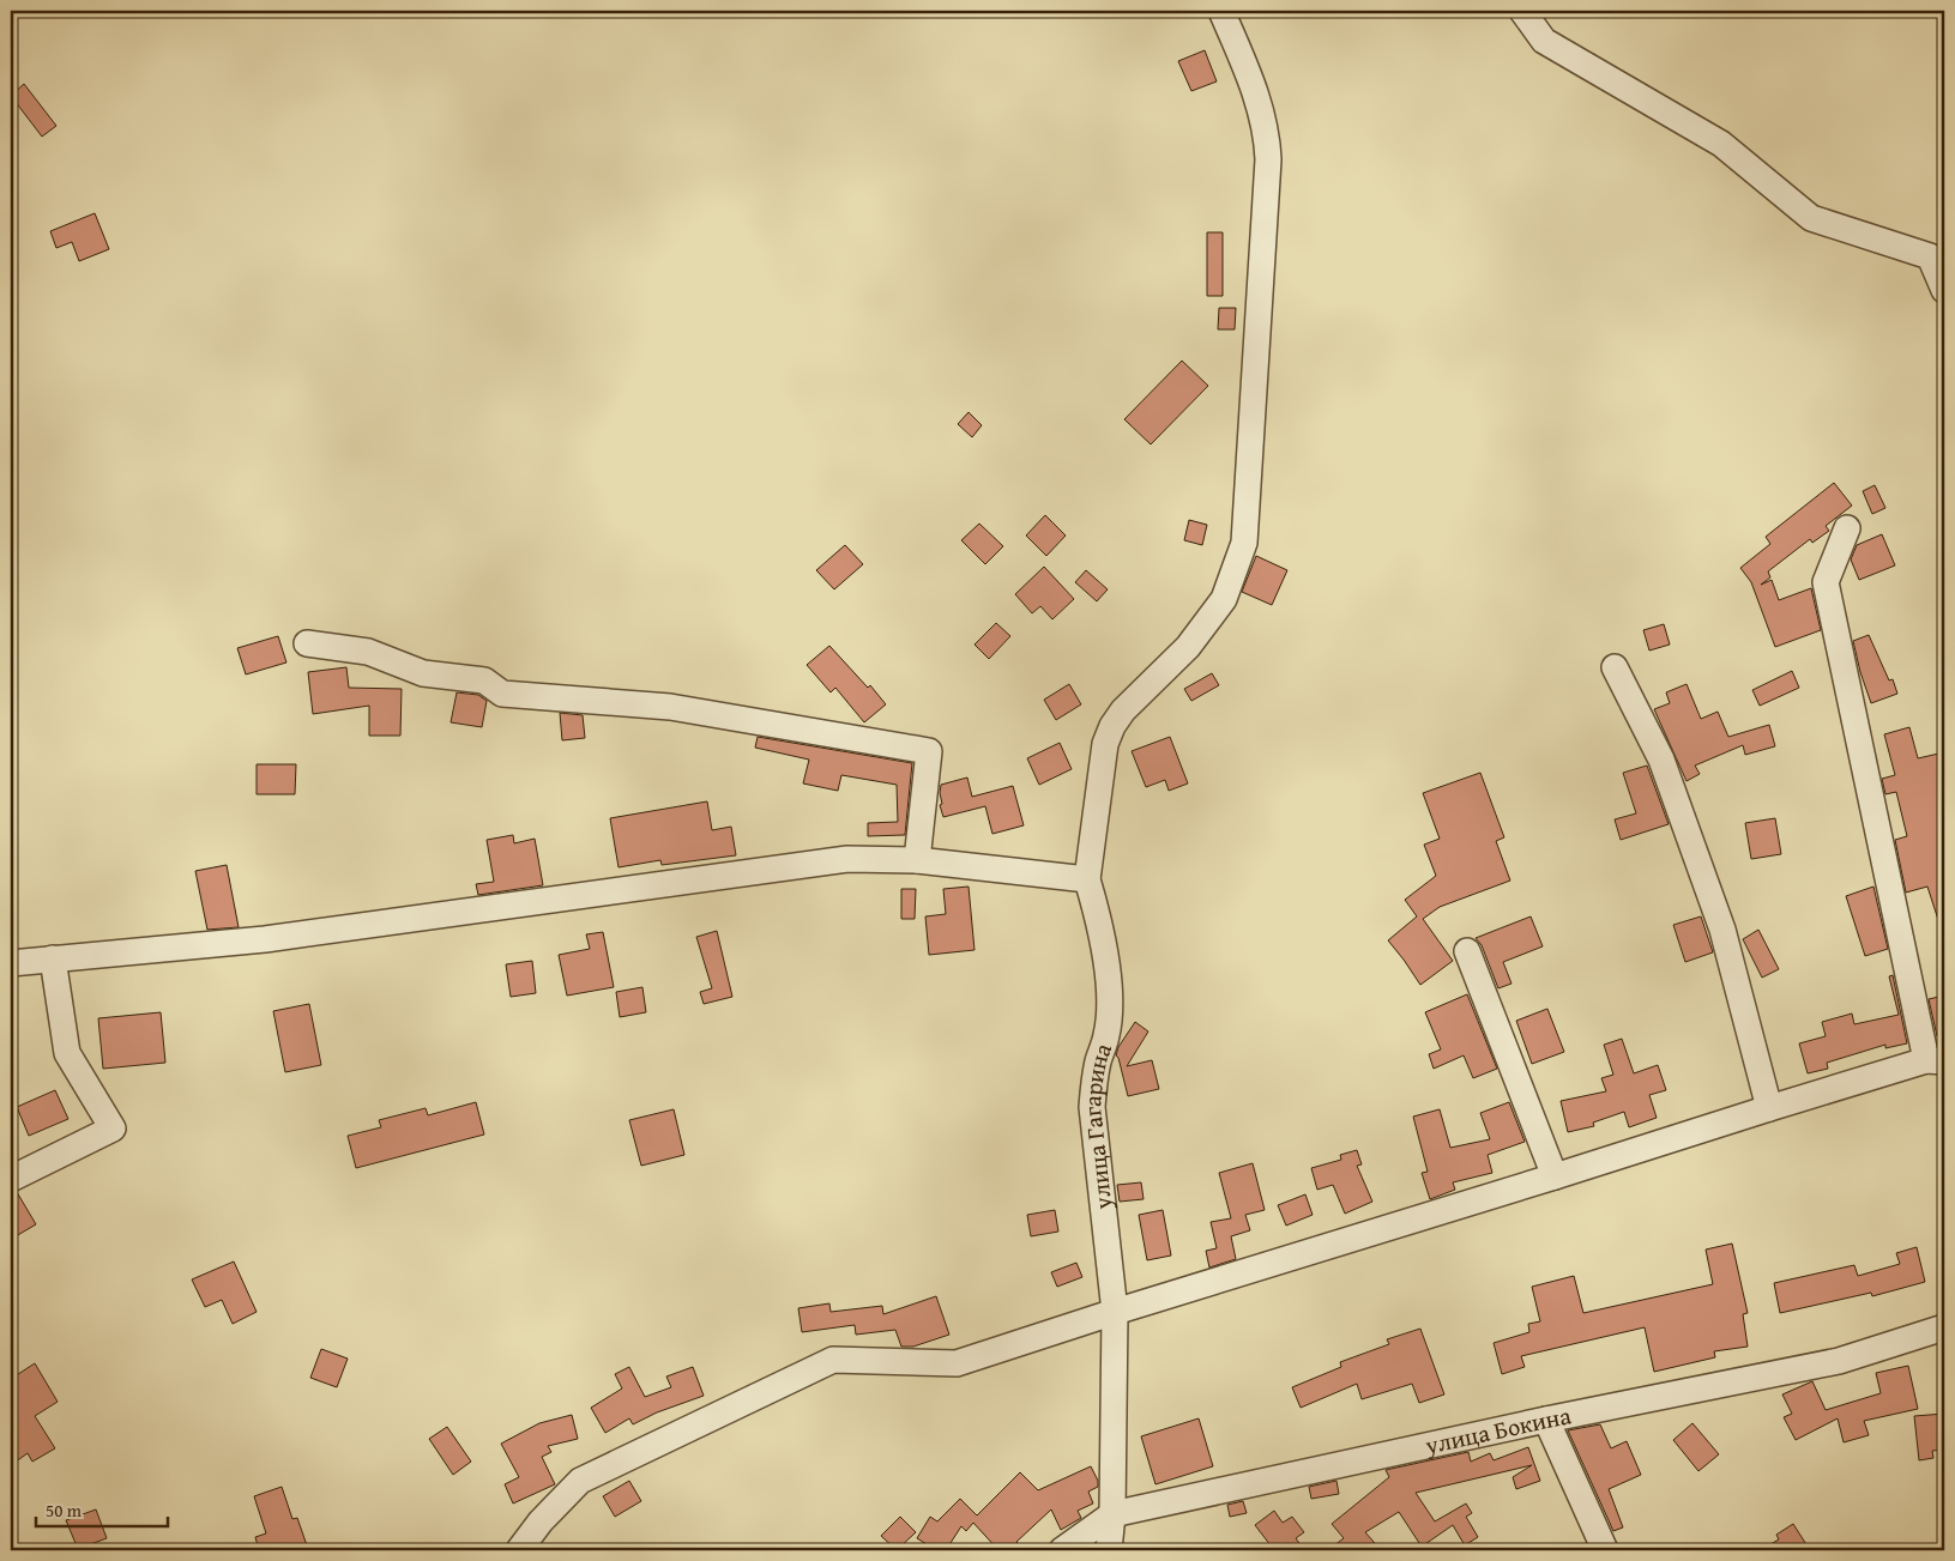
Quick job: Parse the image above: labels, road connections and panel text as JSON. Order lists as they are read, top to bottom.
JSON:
{
  "streets": {
    "street": ["улица Гагарина", "улица Бокина"]
  },
  "crossings": [
    ["улица Гагарина", "улица Бокина"]
  ],
  "scale_bar": "50 m"
}
